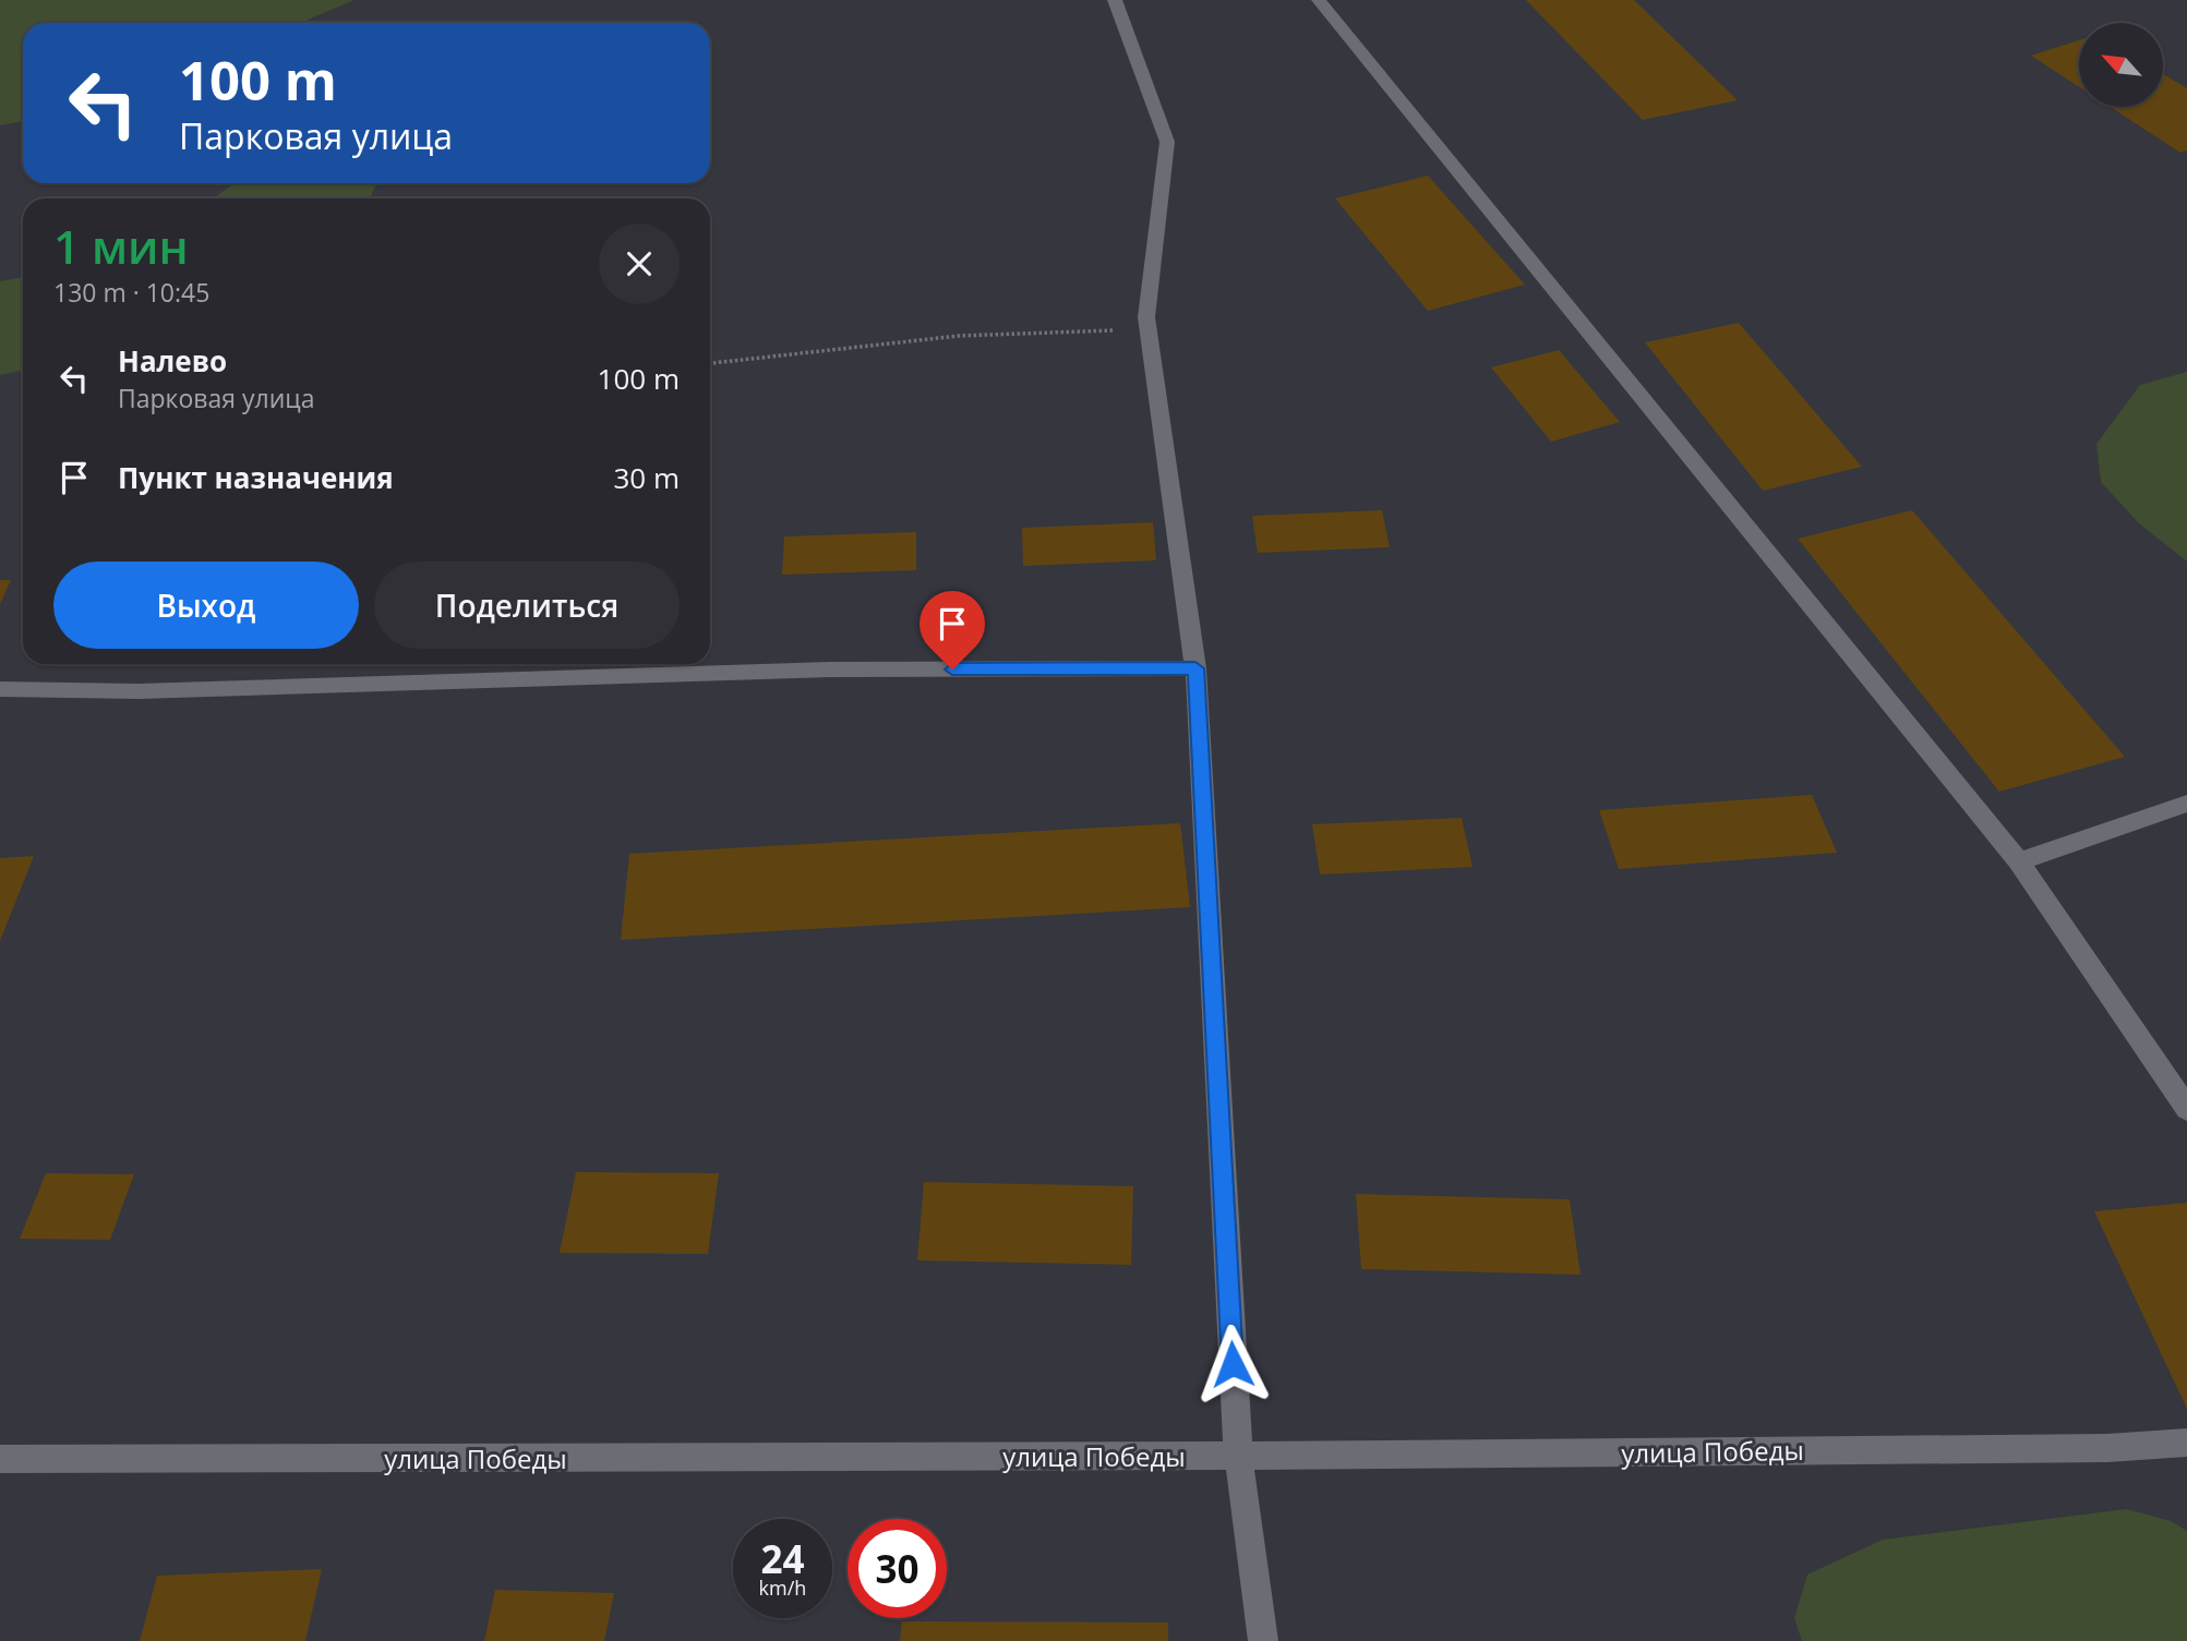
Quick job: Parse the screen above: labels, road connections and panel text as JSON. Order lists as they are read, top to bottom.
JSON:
{
  "streets": {
    "street": ["улица Победы"]
  },
  "north": "top left",
  "page": {
    "turn": ["100 m", "Парковая улица"],
    "heading": ["1 мин", "130 m · 10:45"],
    "list": [
      {
        "name": "Налево",
        "note": "Парковая улица",
        "value": "100 m"
      },
      {
        "name": "Пункт назначения",
        "value": "30 m"
      }
    ],
    "buttons": ["Выход", "Поделиться"],
    "speed": "24 km/h",
    "limit": "30"
  }
}
